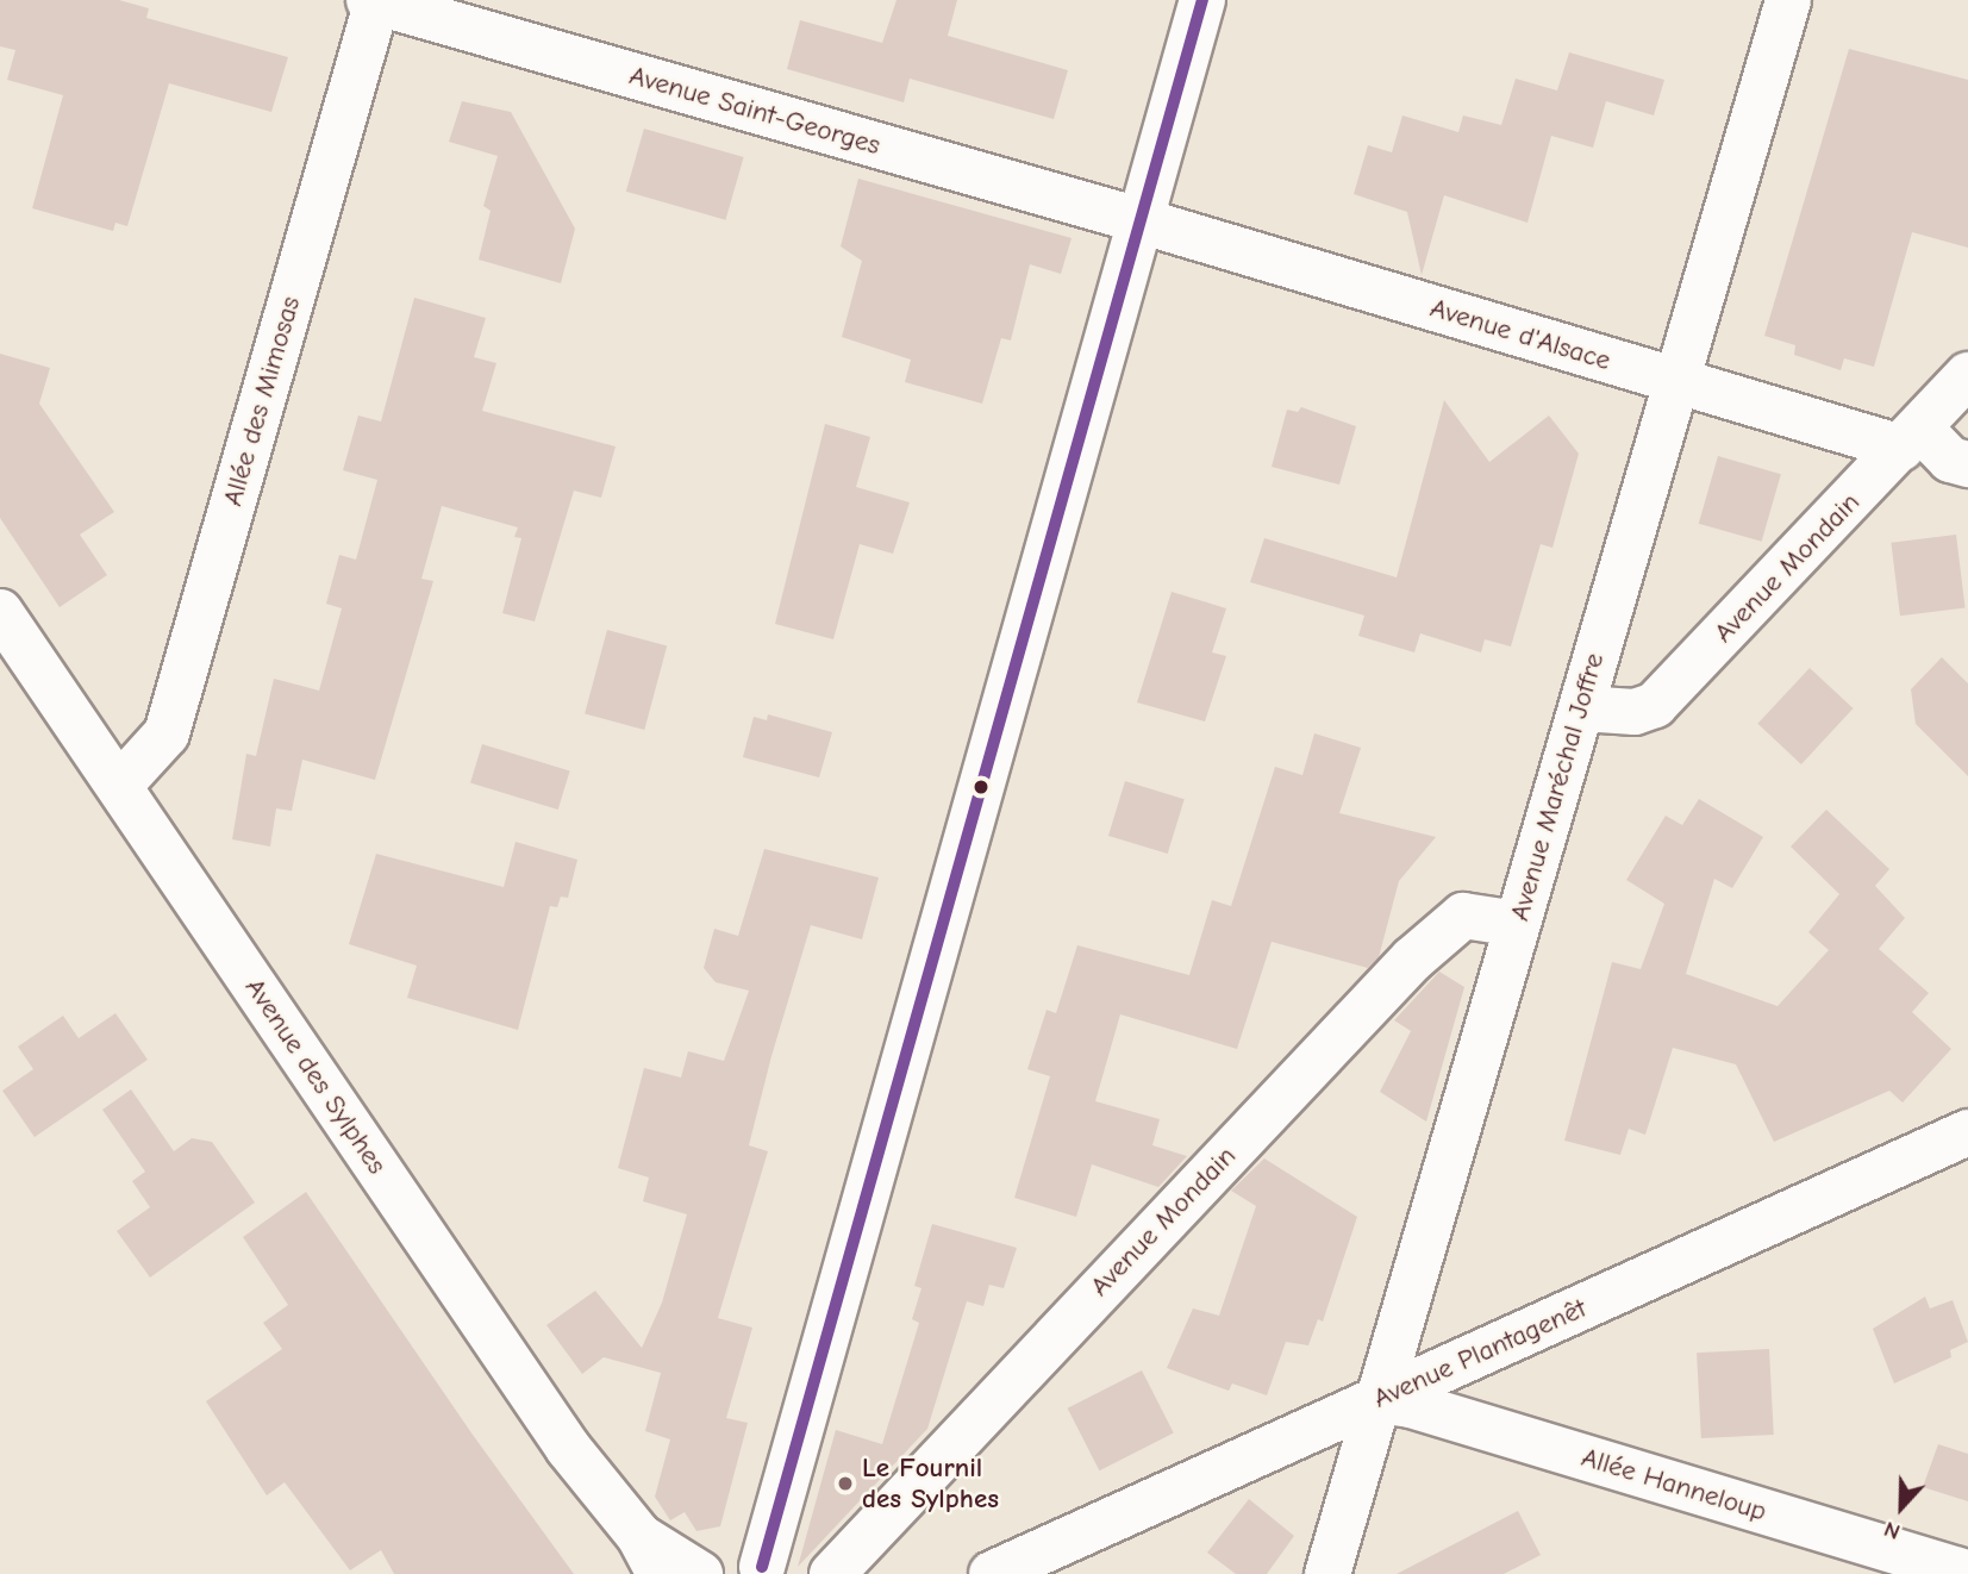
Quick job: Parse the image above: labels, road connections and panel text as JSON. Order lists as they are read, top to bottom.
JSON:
{
  "streets": {
    "street": [
      "Avenue Saint-Georges",
      "Avenue d'Alsace",
      "Allée des Mimosas",
      "Avenue Mondain",
      "Avenue Maréchal Joffre",
      "Avenue des Sylphes",
      "Avenue Plantagenêt",
      "Allée Hanneloup"
    ]
  },
  "crossings": [
    ["Avenue Saint-Georges", "Avenue d'Alsace"],
    ["Avenue Saint-Georges", "Allée des Mimosas"],
    ["Avenue d'Alsace", "Avenue Mondain"],
    ["Avenue d'Alsace", "Avenue Maréchal Joffre"],
    ["Allée des Mimosas", "Avenue des Sylphes"],
    ["Avenue Mondain", "Avenue Maréchal Joffre"],
    ["Avenue Maréchal Joffre", "Avenue Plantagenêt"],
    ["Avenue Maréchal Joffre", "Allée Hanneloup"],
    ["Avenue Plantagenêt", "Allée Hanneloup"]
  ],
  "places": ["Le Fournil des Sylphes"],
  "north": "bottom"
}
